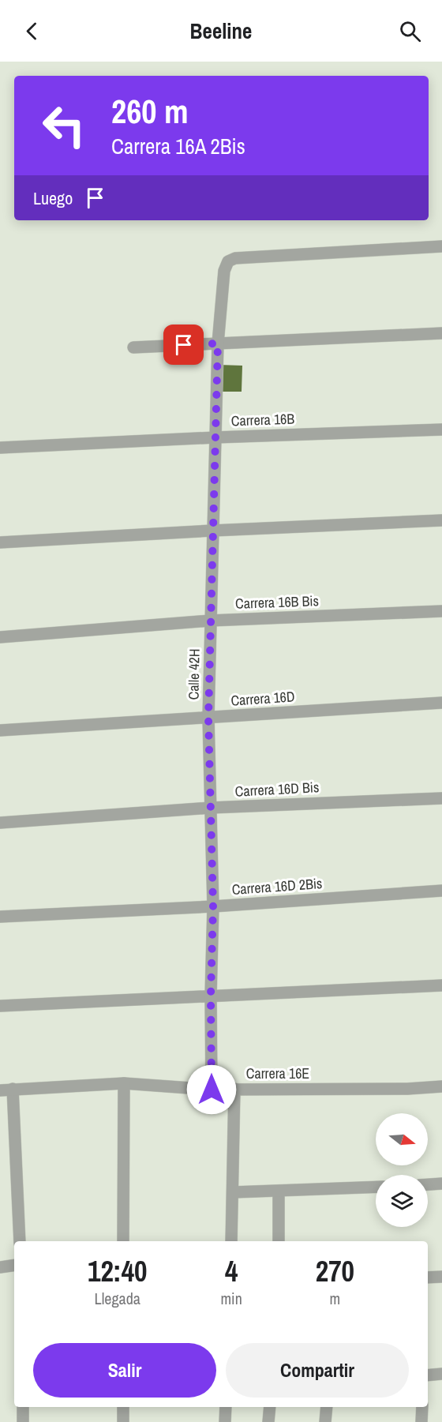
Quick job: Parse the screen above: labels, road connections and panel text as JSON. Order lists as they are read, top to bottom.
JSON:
{
  "streets": {
    "street": [
      "Carrera 16B",
      "Carrera 16B Bis",
      "Calle 42H",
      "Carrera 16D",
      "Carrera 16D Bis",
      "Carrera 16D 2Bis",
      "Carrera 16E"
    ]
  },
  "crossings": [
    ["Carrera 16B", "Calle 42H"],
    ["Carrera 16B Bis", "Calle 42H"],
    ["Calle 42H", "Carrera 16D"],
    ["Calle 42H", "Carrera 16D Bis"],
    ["Calle 42H", "Carrera 16D 2Bis"],
    ["Calle 42H", "Carrera 16E"]
  ],
  "north": "right",
  "page": {
    "header": "Beeline",
    "turn": ["260 m", "Carrera 16A 2Bis"],
    "then": "Luego",
    "eta": [
      "12:40",
      "Llegada",
      "4",
      "min",
      "270",
      "m"
    ],
    "buttons": ["Salir", "Compartir"]
  }
}
